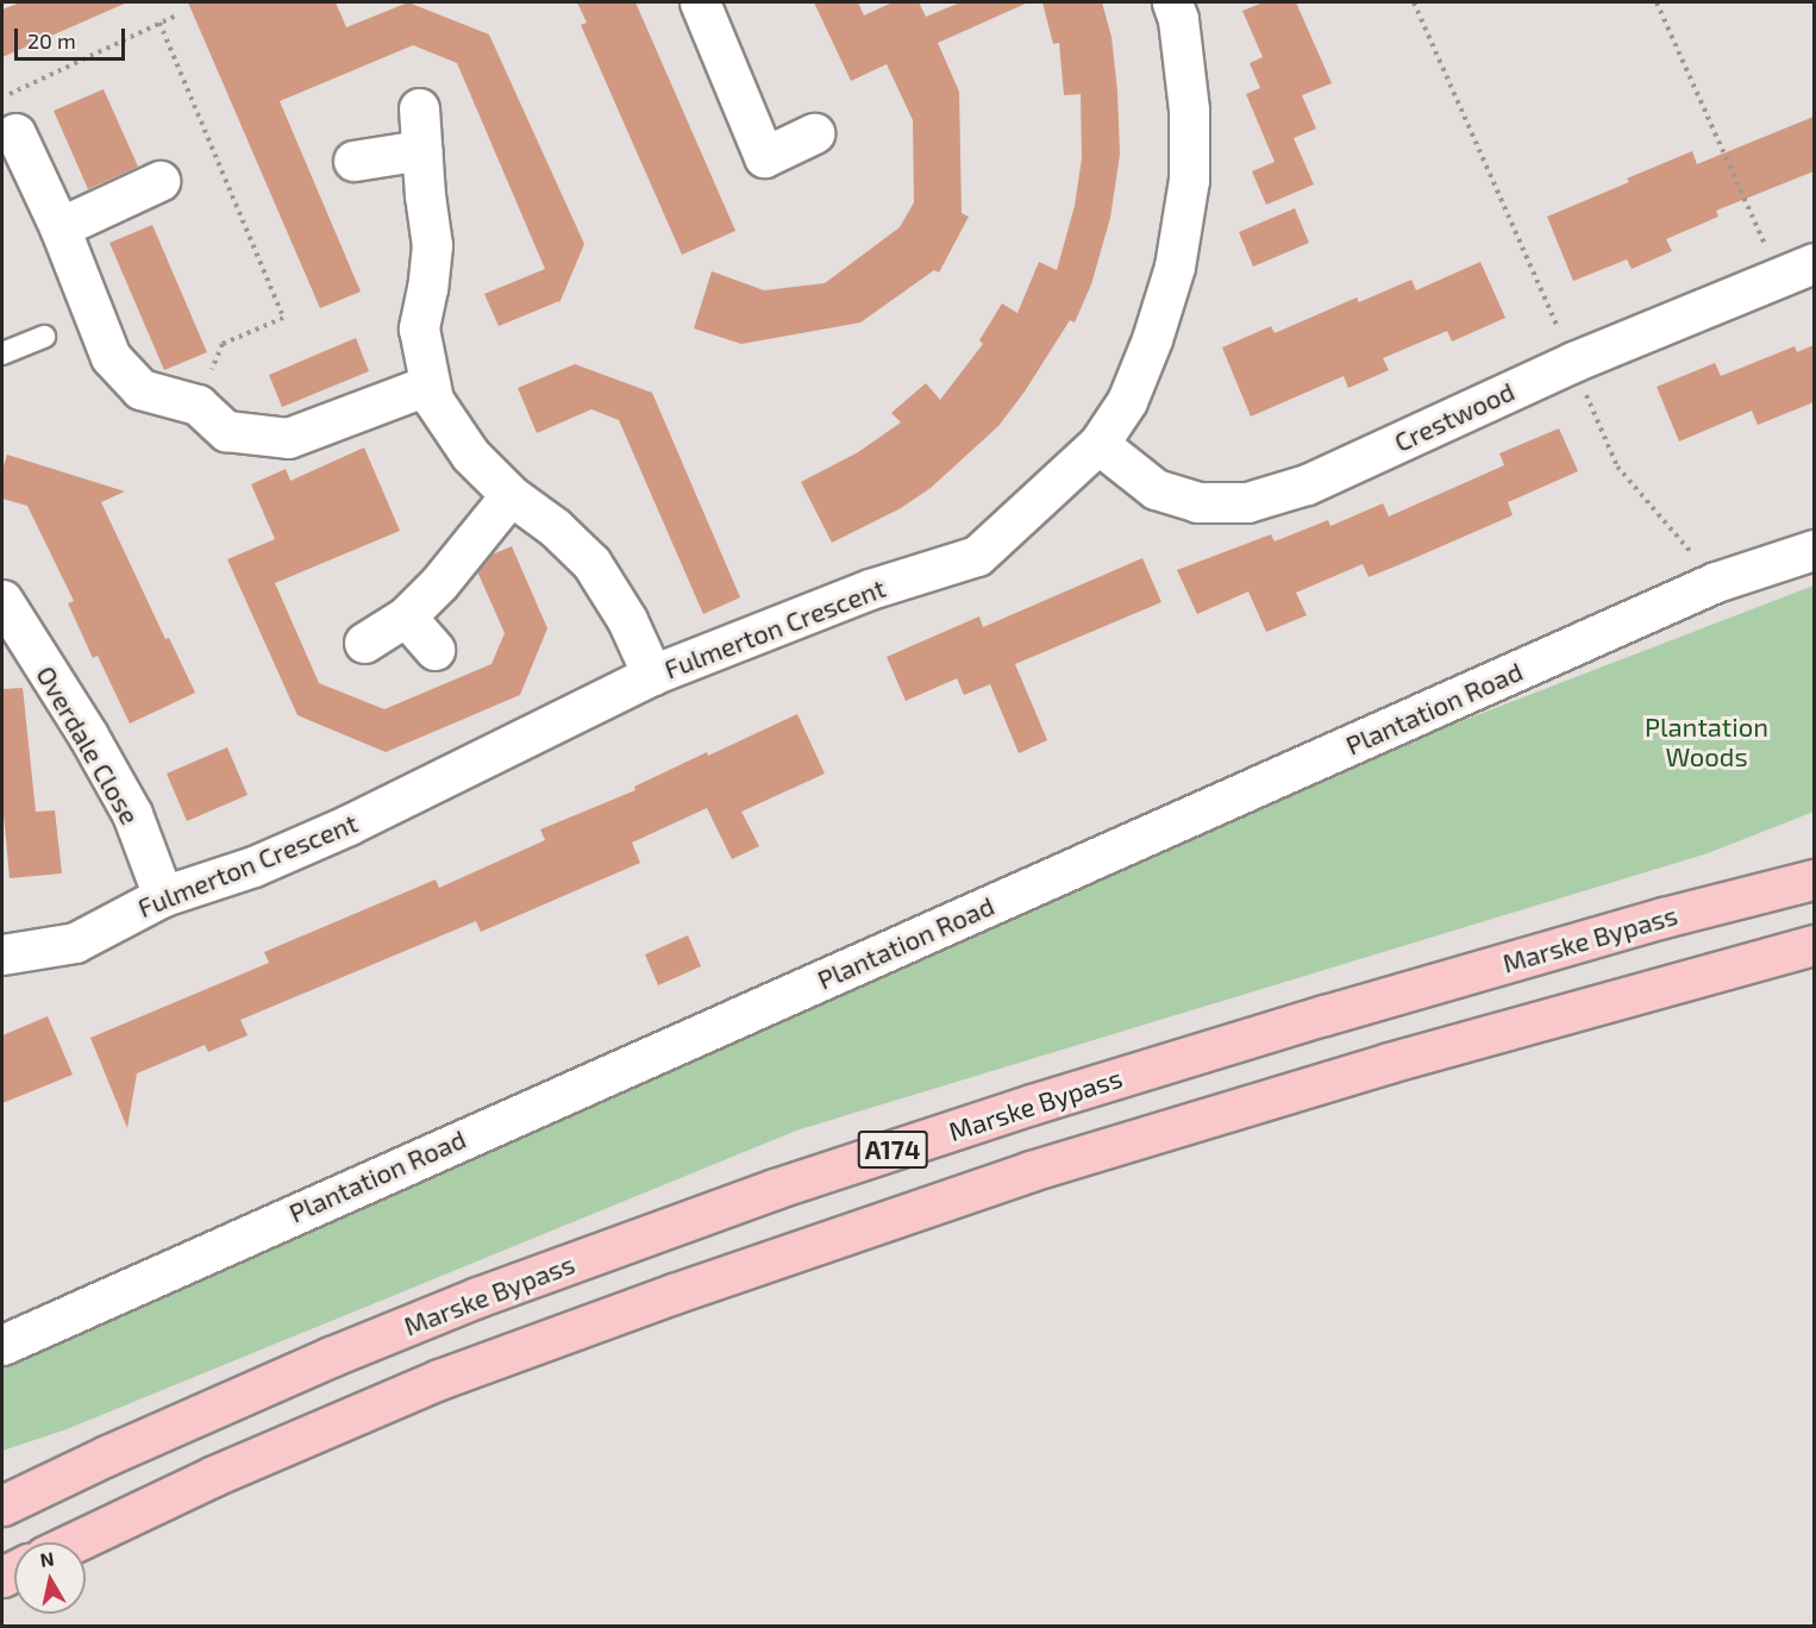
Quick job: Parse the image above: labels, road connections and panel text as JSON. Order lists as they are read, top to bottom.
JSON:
{
  "streets": {
    "main road": ["Marske Bypass", "A174"],
    "street": [
      "Crestwood",
      "Fulmerton Crescent",
      "Plantation Road",
      "Overdale Close"
    ]
  },
  "crossings": [
    ["Crestwood", "Fulmerton Crescent"],
    ["Fulmerton Crescent", "Overdale Close"]
  ],
  "parks": ["Plantation Woods"],
  "scale_bar": "20 m",
  "north": "top"
}
